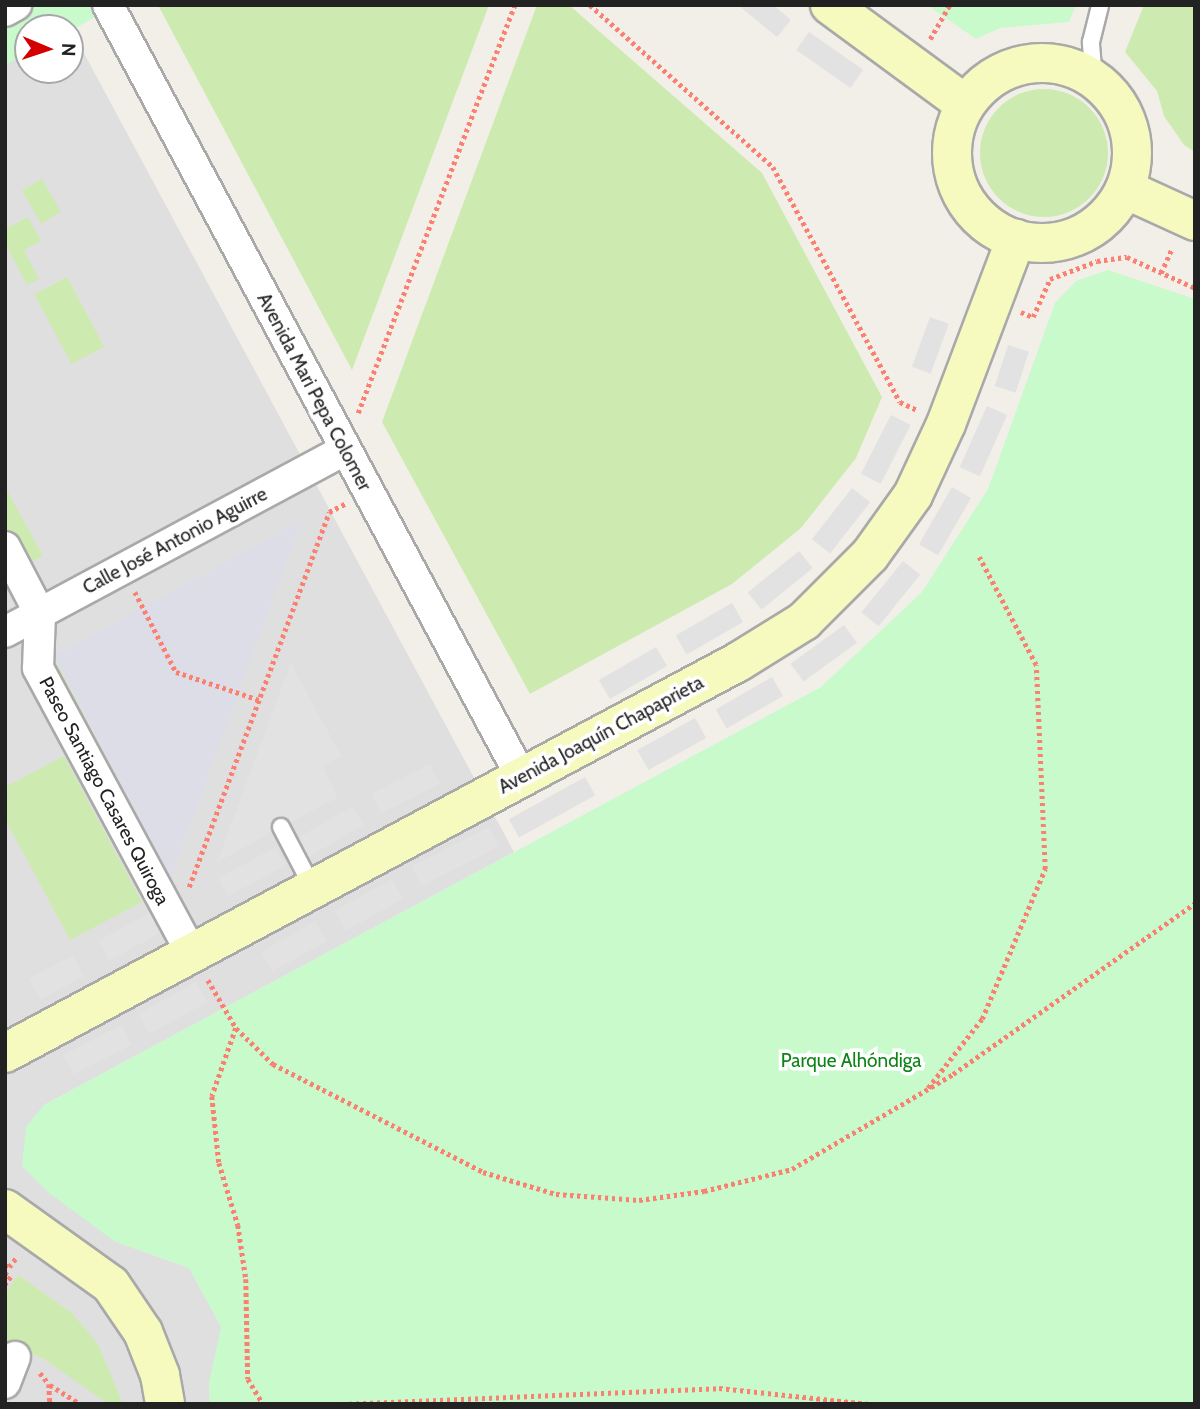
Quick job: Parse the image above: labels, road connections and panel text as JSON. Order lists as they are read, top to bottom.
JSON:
{
  "streets": {
    "street": [
      "Avenida Mari Pepa Colomer",
      "Calle José Antonio Aguirre",
      "Avenida Joaquín Chapaprieta",
      "Paseo Santiago Casares Quiroga"
    ]
  },
  "crossings": [
    ["Avenida Mari Pepa Colomer", "Calle José Antonio Aguirre"],
    ["Avenida Mari Pepa Colomer", "Avenida Joaquín Chapaprieta"],
    ["Calle José Antonio Aguirre", "Paseo Santiago Casares Quiroga"],
    ["Avenida Joaquín Chapaprieta", "Paseo Santiago Casares Quiroga"]
  ],
  "parks": ["Parque Alhóndiga"],
  "north": "right"
}
